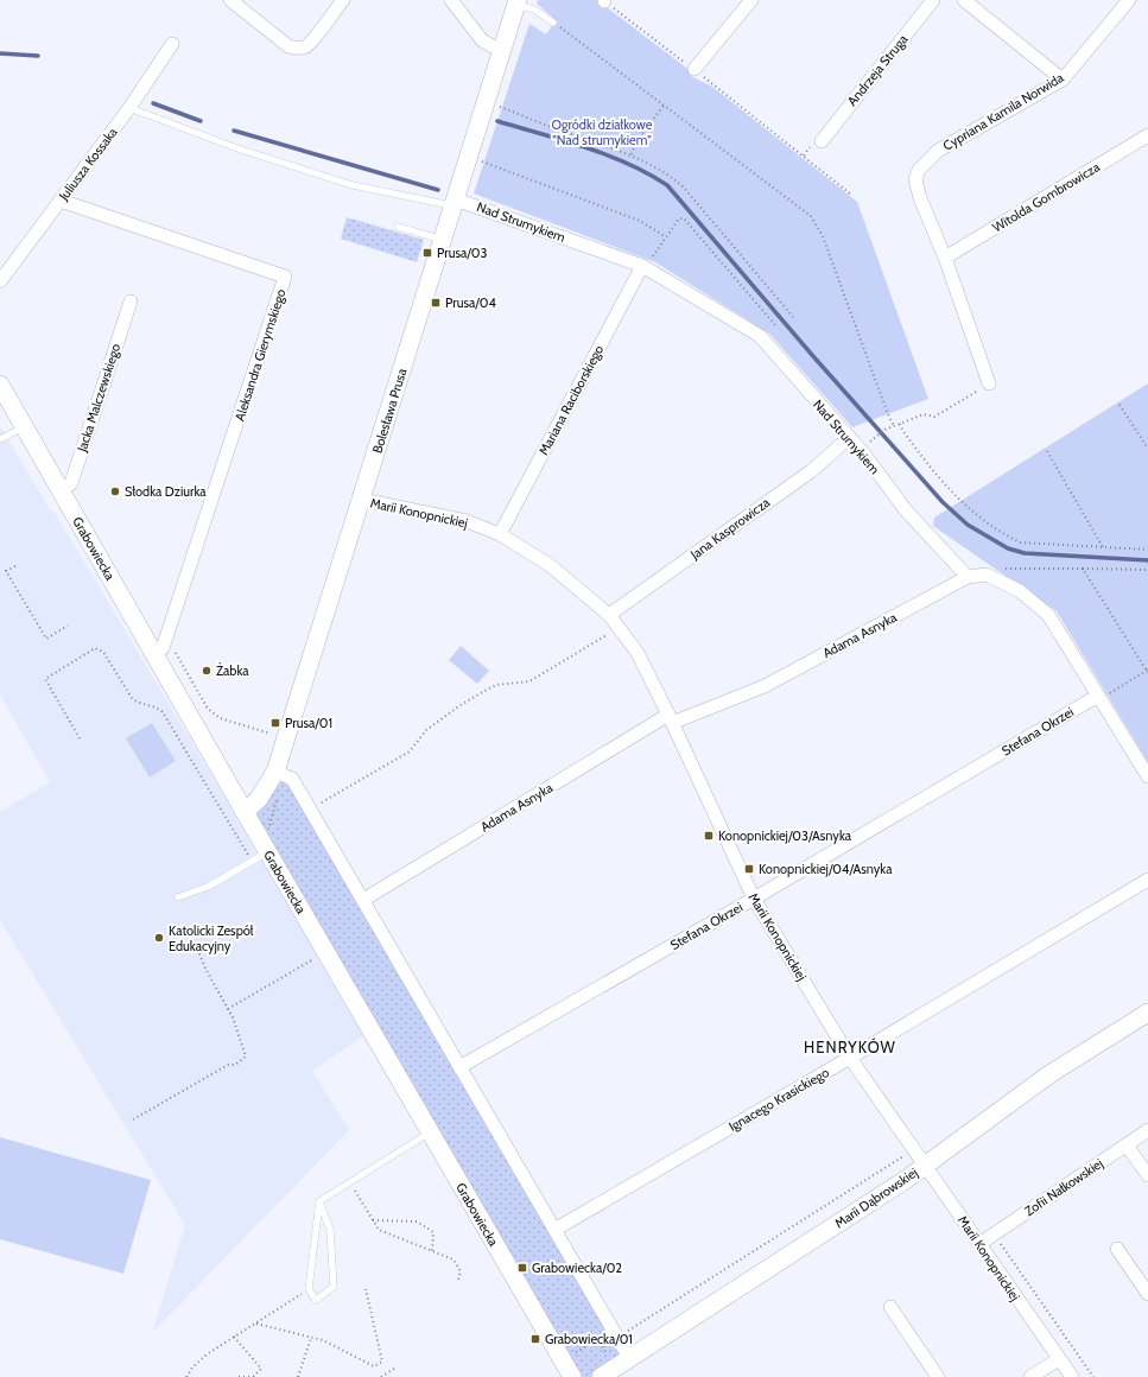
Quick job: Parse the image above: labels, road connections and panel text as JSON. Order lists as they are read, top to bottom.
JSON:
{
  "streets": {
    "street": [
      "Andrzeja Struga",
      "Cypriana Kamila Norwida",
      "Juliusza Kossaka",
      "Witolda Gombrowicza",
      "Nad Strumykiem",
      "Aleksandra Gierymskiego",
      "Jacka Malczewskiego",
      "Mariana Raciborskiego",
      "Bolesława Prusa",
      "Marii Konopnickiej",
      "Jana Kasprowicza",
      "Grabowiecka",
      "Adama Asnyka",
      "Stefana Okrzei",
      "Ignacego Krasickiego",
      "Zofii Nałkowskiej",
      "Marii Dąbrowskiej"
    ]
  },
  "crossings": [
    ["Cypriana Kamila Norwida", "Witolda Gombrowicza"],
    ["Juliusza Kossaka", "Aleksandra Gierymskiego"],
    ["Nad Strumykiem", "Mariana Raciborskiego"],
    ["Nad Strumykiem", "Bolesława Prusa"],
    ["Nad Strumykiem", "Jana Kasprowicza"],
    ["Nad Strumykiem", "Adama Asnyka"],
    ["Aleksandra Gierymskiego", "Grabowiecka"],
    ["Jacka Malczewskiego", "Grabowiecka"],
    ["Mariana Raciborskiego", "Marii Konopnickiej"],
    ["Bolesława Prusa", "Marii Konopnickiej"],
    ["Bolesława Prusa", "Grabowiecka"],
    ["Marii Konopnickiej", "Jana Kasprowicza"],
    ["Marii Konopnickiej", "Adama Asnyka"],
    ["Marii Konopnickiej", "Stefana Okrzei"],
    ["Marii Konopnickiej", "Ignacego Krasickiego"],
    ["Marii Konopnickiej", "Zofii Nałkowskiej"],
    ["Marii Konopnickiej", "Marii Dąbrowskiej"]
  ],
  "districts": ["HENRYKÓW"],
  "parks": ["Ogródki działkowe \"Nad strumykiem\""],
  "places": {
    "transit": [
      "Prusa/03",
      "Prusa/04",
      "Prusa/01",
      "Konopnickiej/03/Asnyka",
      "Konopnickiej/04/Asnyka",
      "Grabowiecka/02",
      "Grabowiecka/01"
    ],
    "other": ["Słodka Dziurka", "Żabka", "Katolicki Zespół Edukacyjny"]
  }
}
